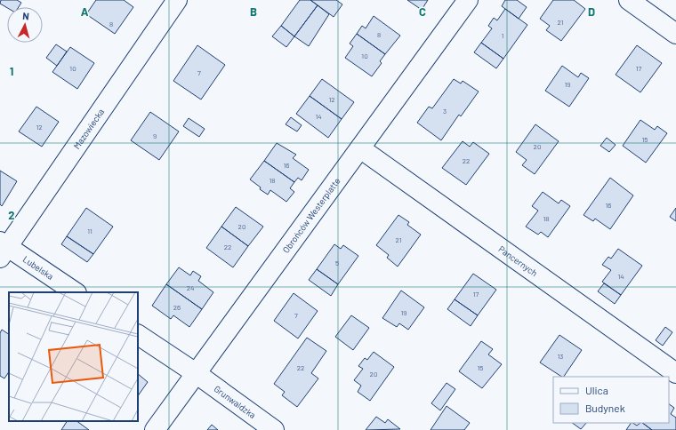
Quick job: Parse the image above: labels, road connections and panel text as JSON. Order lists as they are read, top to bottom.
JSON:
{
  "streets": {
    "street": [
      "Mazowiecka",
      "Obrońców Westerplatte",
      "Pancernych",
      "Lubelska",
      "Grunwaldzka"
    ]
  },
  "crossings": [
    ["Mazowiecka", "Lubelska"],
    ["Obrońców Westerplatte", "Pancernych"],
    ["Obrońców Westerplatte", "Grunwaldzka"]
  ],
  "house_numbers": [
    "21",
    "8",
    "8",
    "1",
    "10",
    "10",
    "17",
    "7",
    "19",
    "12",
    "3",
    "14",
    "12",
    "9",
    "15",
    "20",
    "22",
    "16",
    "18",
    "16",
    "18",
    "20",
    "11",
    "21",
    "22",
    "5",
    "14",
    "24",
    "17",
    "26",
    "19",
    "7",
    "13",
    "22",
    "15",
    "20"
  ],
  "legend": ["Ulica", "Budynek"],
  "north": "top",
  "grid": {
    "columns": [
      "A",
      "B",
      "C",
      "D"
    ],
    "rows": ["1", "2"]
  }
}
